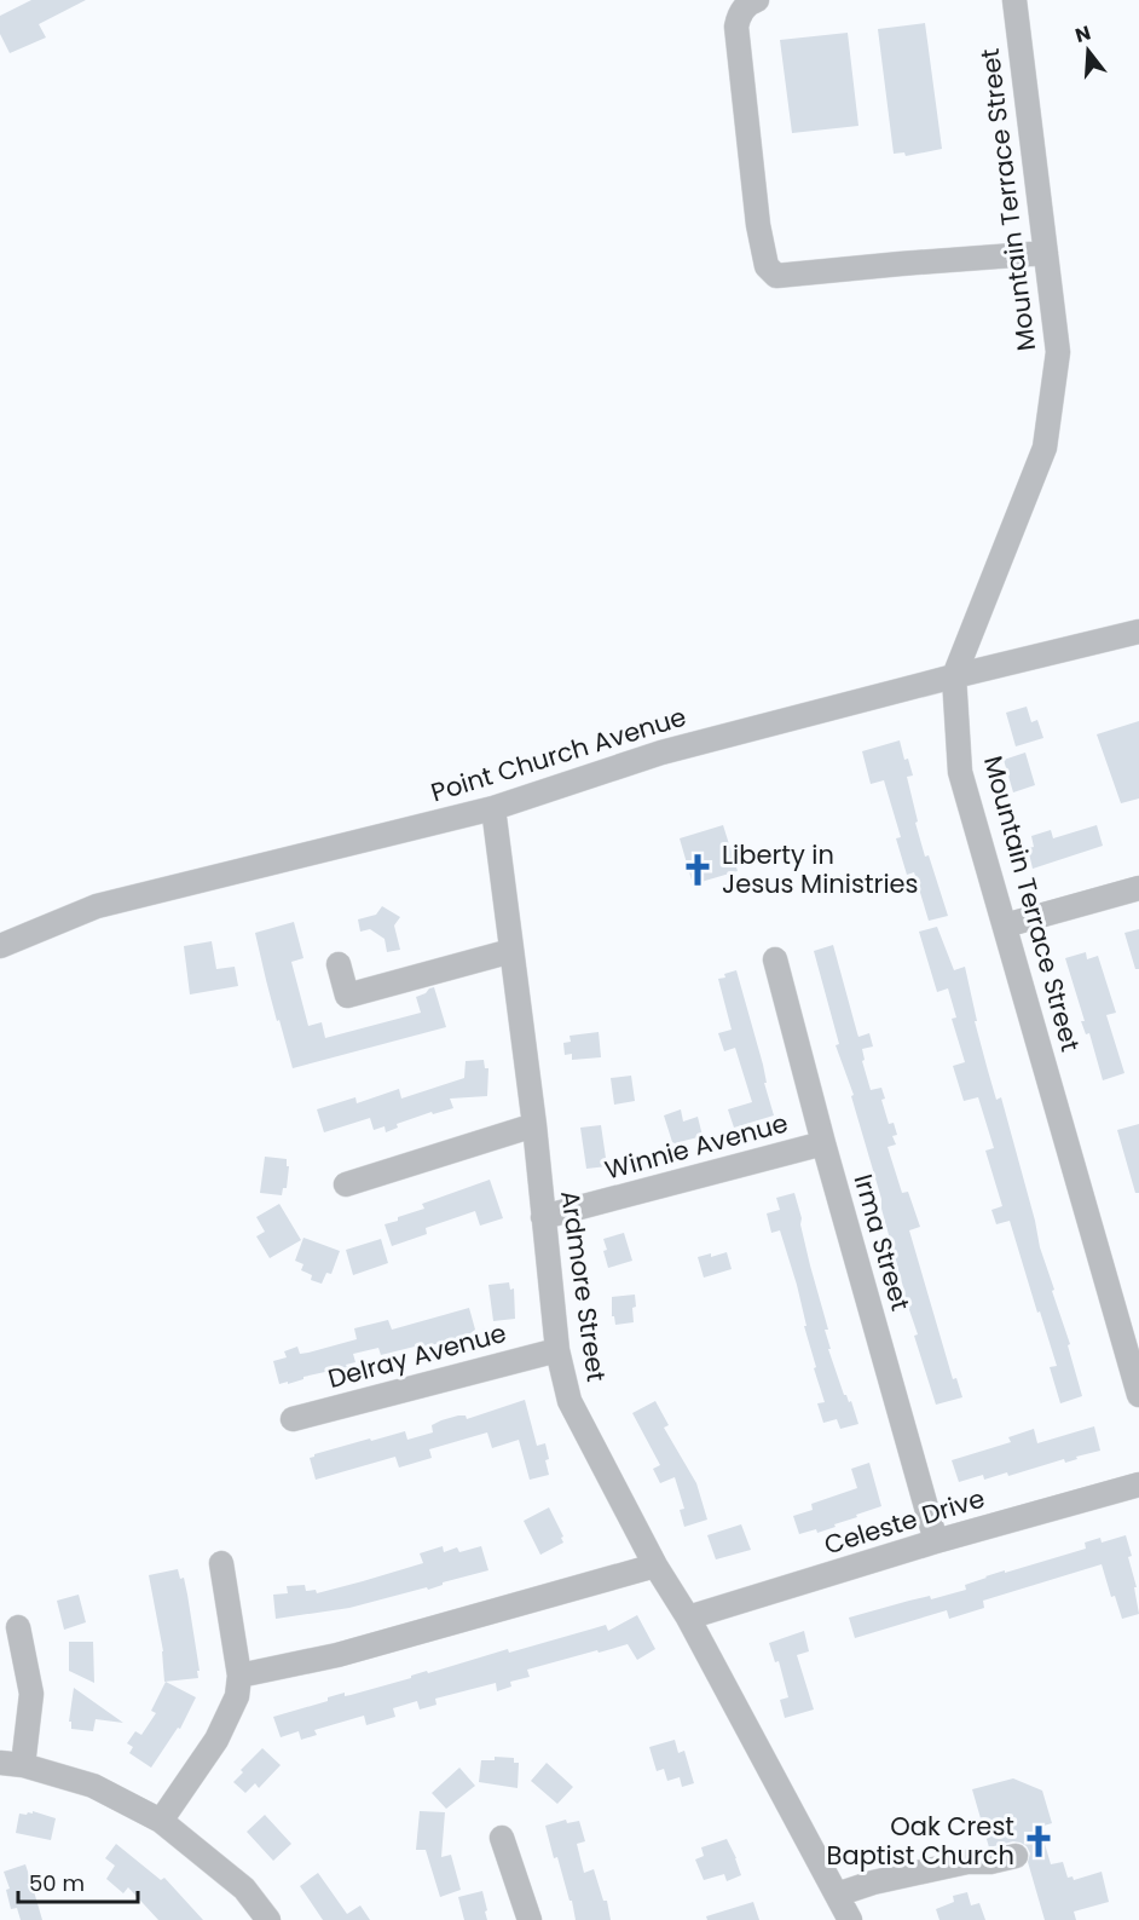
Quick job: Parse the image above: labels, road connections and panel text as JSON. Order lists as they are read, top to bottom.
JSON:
{
  "streets": {
    "street": [
      "Mountain Terrace Street",
      "Point Church Avenue",
      "Winnie Avenue",
      "Irma Street",
      "Ardmore Street",
      "Delray Avenue",
      "Celeste Drive"
    ]
  },
  "crossings": [
    ["Mountain Terrace Street", "Point Church Avenue"],
    ["Point Church Avenue", "Ardmore Street"],
    ["Winnie Avenue", "Irma Street"],
    ["Winnie Avenue", "Ardmore Street"],
    ["Irma Street", "Celeste Drive"],
    ["Ardmore Street", "Delray Avenue"],
    ["Ardmore Street", "Celeste Drive"]
  ],
  "places": {
    "church": ["Liberty in Jesus Ministries", "Oak Crest Baptist Church"]
  },
  "scale_bar": "50 m",
  "north": "top"
}
